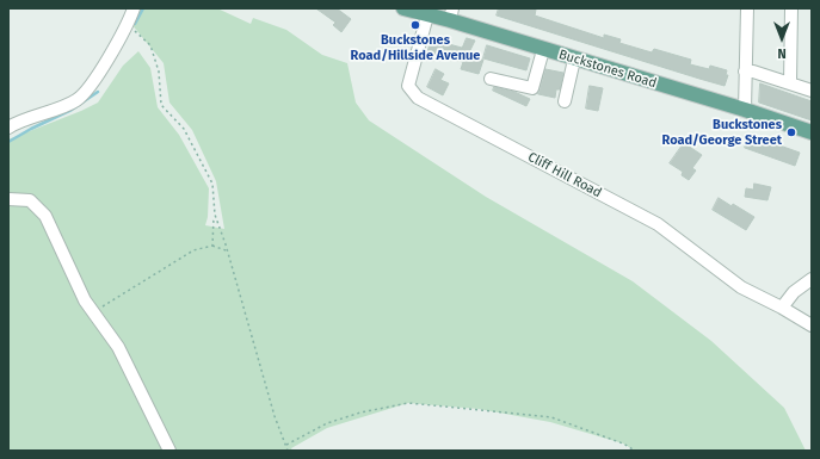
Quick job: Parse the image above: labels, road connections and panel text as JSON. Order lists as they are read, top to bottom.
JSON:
{
  "streets": {
    "main road": ["Buckstones Road"],
    "street": ["Cliff Hill Road"]
  },
  "crossings": [
    ["Buckstones Road", "Cliff Hill Road"]
  ],
  "places": ["Buckstones Road/Hillside Avenue", "Buckstones Road/George Street"],
  "north": "bottom"
}
